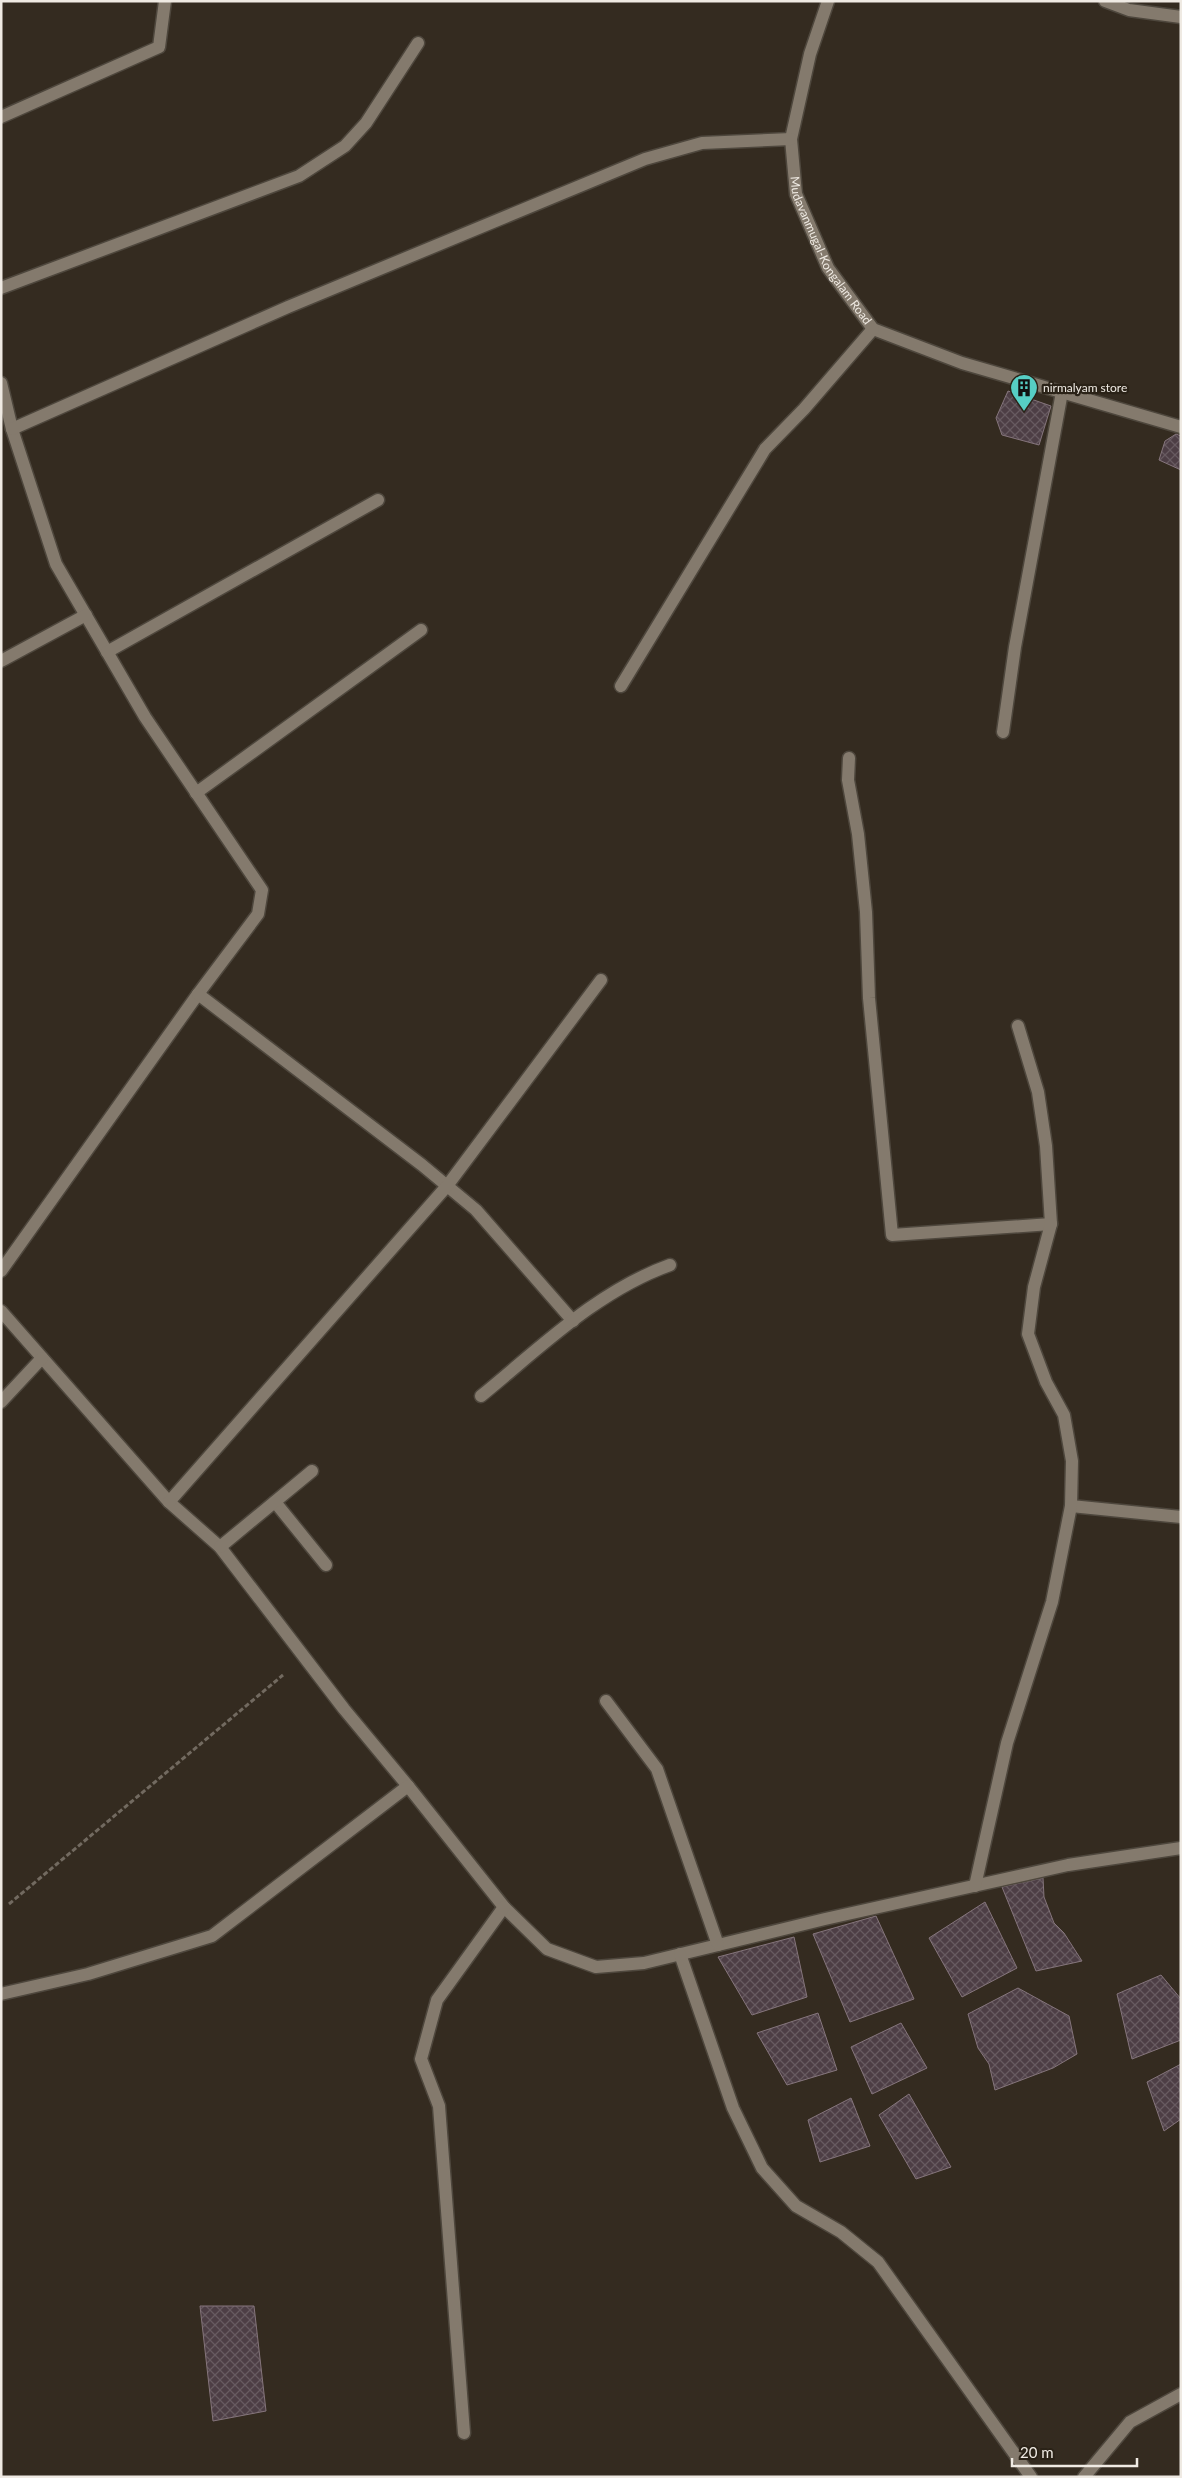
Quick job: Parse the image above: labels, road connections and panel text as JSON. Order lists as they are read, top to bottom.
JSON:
{
  "streets": {
    "street": ["Mudavanmugal-Kongalam Road"]
  },
  "places": {
    "building": ["nirmalyam store"]
  },
  "scale_bar": "20 m"
}
